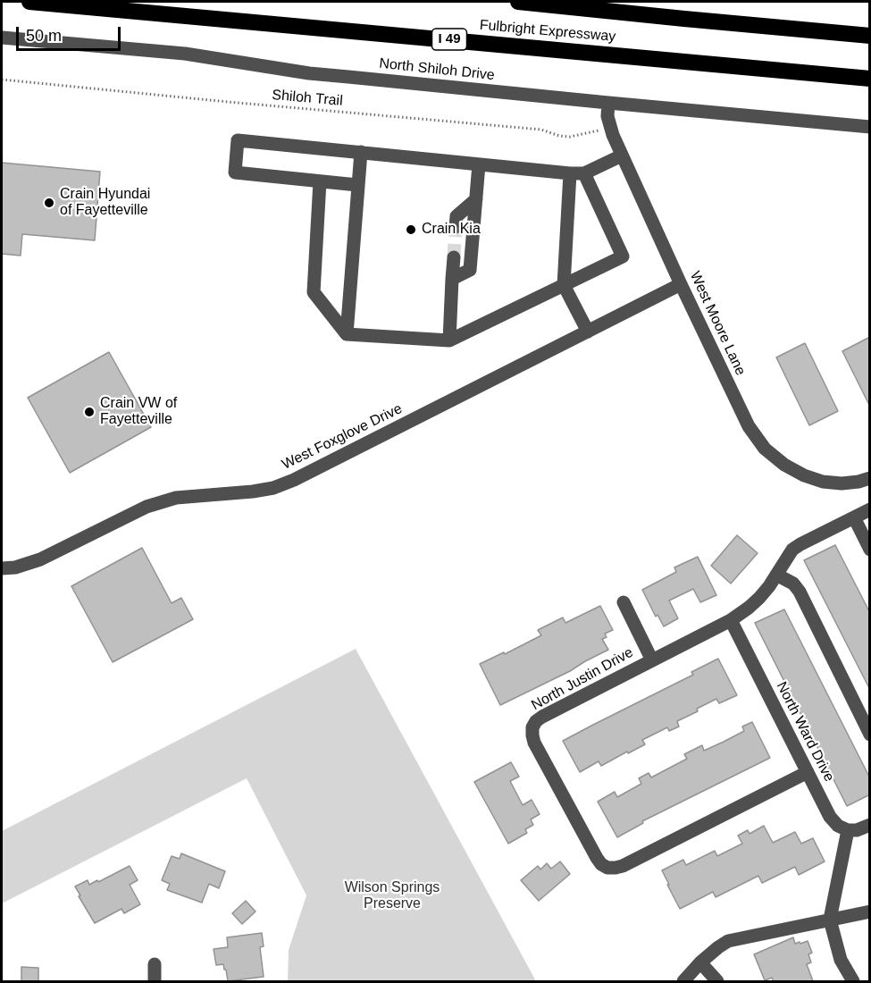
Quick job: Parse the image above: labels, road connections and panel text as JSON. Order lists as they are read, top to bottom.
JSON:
{
  "streets": {
    "highway": ["Fulbright Expressway", "I 49"],
    "street": [
      "North Shiloh Drive",
      "West Moore Lane",
      "West Foxglove Drive",
      "North Justin Drive",
      "North Ward Drive"
    ],
    "path": ["Shiloh Trail"]
  },
  "crossings": [
    ["North Shiloh Drive", "West Moore Lane"],
    ["Shiloh Trail", "West Moore Lane"],
    ["West Moore Lane", "West Foxglove Drive"],
    ["North Justin Drive", "North Ward Drive"]
  ],
  "parks": ["Wilson Springs Preserve"],
  "places": ["Crain Hyundai of Fayetteville", "Crain Kia", "Crain VW of Fayetteville"],
  "scale_bar": "50 m"
}
